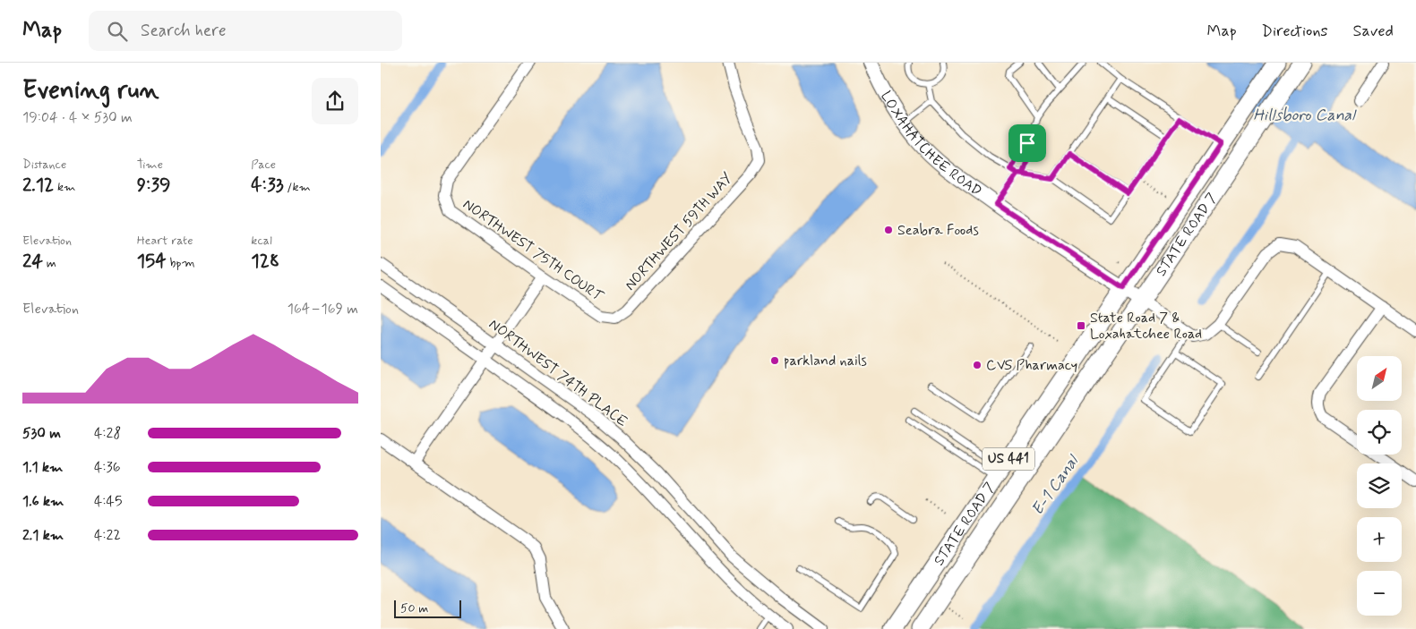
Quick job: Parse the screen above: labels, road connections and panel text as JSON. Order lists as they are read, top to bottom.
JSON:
{
  "streets": {
    "main road": ["LOXAHATCHEE ROAD", "STATE ROAD 7", "US 441"],
    "street": ["NORTHWEST 59TH WAY", "NORTHWEST 75TH COURT", "NORTHWEST 74TH PLACE"]
  },
  "crossings": [
    ["LOXAHATCHEE ROAD", "STATE ROAD 7"],
    ["NORTHWEST 59TH WAY", "NORTHWEST 75TH COURT"]
  ],
  "water": ["Hillsboro Canal", "E-1 Canal"],
  "places": {
    "other": ["Seabra Foods", "parkland nails", "CVS Pharmacy"],
    "transit": ["State Road 7 & Loxahatchee Road"]
  },
  "scale_bar": "50 m",
  "north": "top right",
  "page": {
    "header": "Map",
    "search": "Search here",
    "nav": ["Map", "Directions", "Saved"],
    "heading": ["Evening run", "19:04 · 4 × 530 m"],
    "stats": [
      ["Distance", "2.12 km"],
      ["Time", "9:39"],
      ["Pace", "4:33 /km"],
      ["Elevation", "24 m"],
      ["Heart rate", "154 bpm"],
      ["kcal", "128"]
    ],
    "chart": ["Elevation", "164–169 m"],
    "map_buttons": ["+", "−"],
    "list": [
      {
        "name": "530 m",
        "note": "4:28"
      },
      {
        "name": "1.1 km",
        "note": "4:36"
      },
      {
        "name": "1.6 km",
        "note": "4:45"
      },
      {
        "name": "2.1 km",
        "note": "4:22"
      }
    ],
    "scale": "50 m"
  }
}
